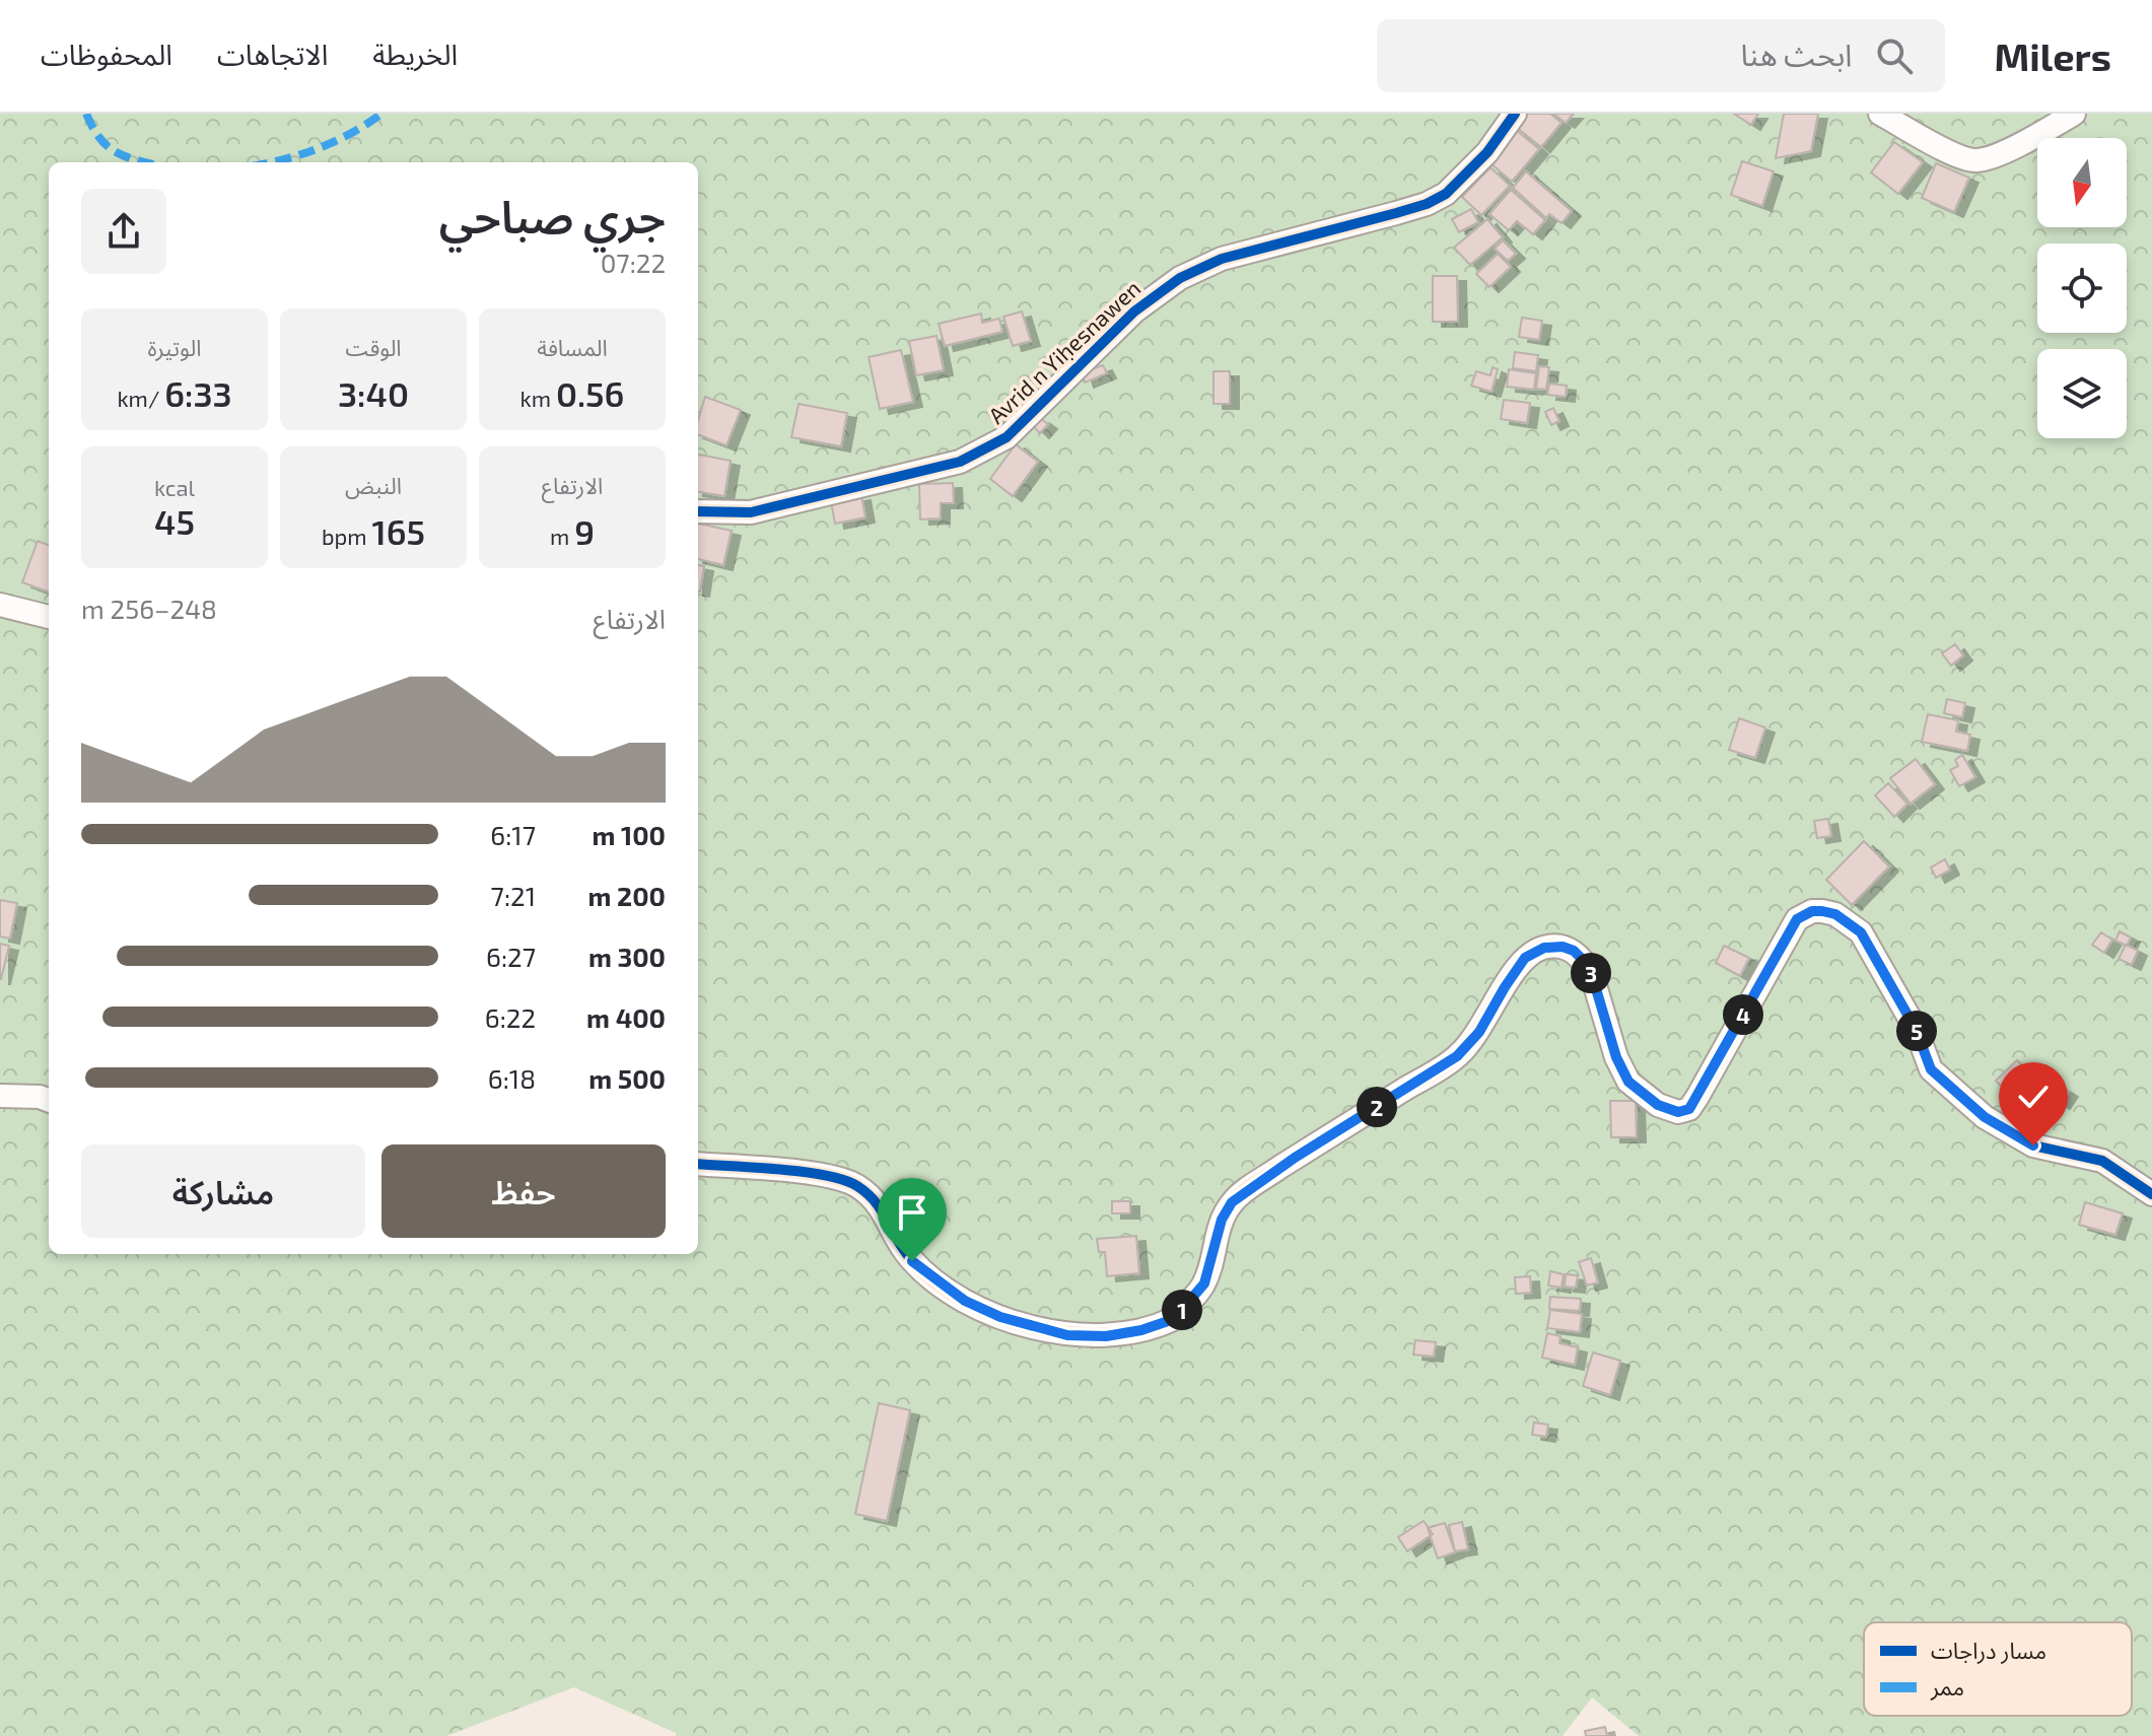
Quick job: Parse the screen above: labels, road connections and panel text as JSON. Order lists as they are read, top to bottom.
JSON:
{
  "streets": {
    "street": ["Avrid n Yiḥesnawen"]
  },
  "legend": ["مسار دراجات", "ممر"],
  "north": "bottom",
  "page": {
    "header": "Milers",
    "search": "ابحث هنا",
    "nav": ["الخريطة", "الاتجاهات", "المحفوظات"],
    "heading": ["جري صباحي", "07:22"],
    "stats": [
      ["المسافة", "0.56 km"],
      ["الوقت", "3:40"],
      ["الوتيرة", "6:33 /km"],
      ["الارتفاع", "9 m"],
      ["النبض", "165 bpm"],
      ["kcal", "45"]
    ],
    "chart": ["الارتفاع", "248–256 m"],
    "list": [
      {
        "name": "100 m",
        "note": "6:17"
      },
      {
        "name": "200 m",
        "note": "7:21"
      },
      {
        "name": "300 m",
        "note": "6:27"
      },
      {
        "name": "400 m",
        "note": "6:22"
      },
      {
        "name": "500 m",
        "note": "6:18"
      }
    ],
    "pins": [
      "3",
      "4",
      "5",
      "2",
      "1"
    ],
    "buttons": ["حفظ", "مشاركة"]
  }
}
